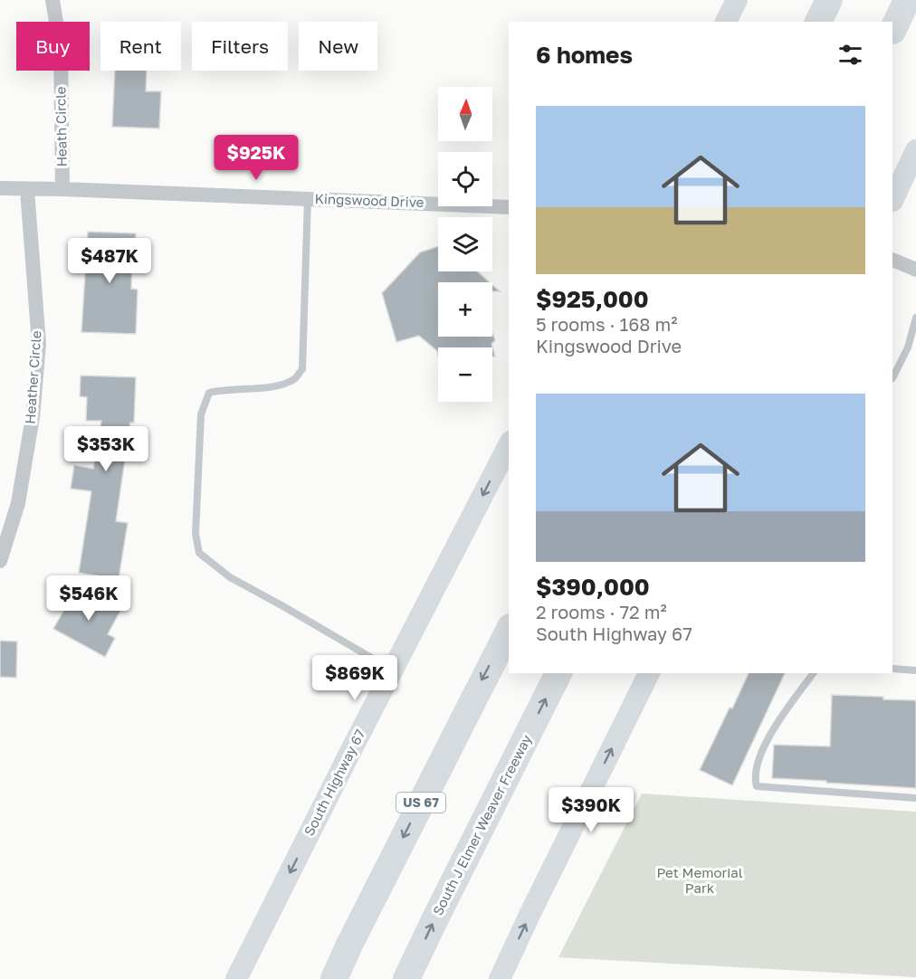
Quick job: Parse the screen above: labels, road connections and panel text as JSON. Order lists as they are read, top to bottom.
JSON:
{
  "streets": {
    "highway": ["US 67", "South J Elmer Weaver Freeway"],
    "main road": ["South Highway 67"],
    "street": ["Heath Circle", "Kingswood Drive", "Heather Circle"]
  },
  "crossings": [
    ["Heath Circle", "Kingswood Drive"],
    ["Kingswood Drive", "Heather Circle"]
  ],
  "one_way": ["South Highway 67"],
  "parks": ["Pet Memorial Park"],
  "north": "top",
  "page": {
    "chip": [
      "Buy",
      "Rent",
      "Filters",
      "New"
    ],
    "heading": "6 homes",
    "map_buttons": ["+", "−"],
    "list": [
      {
        "name": "$925,000",
        "note": "5 rooms · 168 m² · Kingswood Drive"
      },
      {
        "name": "$390,000",
        "note": "2 rooms · 72 m² · South Highway 67"
      }
    ],
    "price": [
      "$925K",
      "$487K",
      "$353K",
      "$546K",
      "$869K",
      "$390K"
    ]
  }
}
